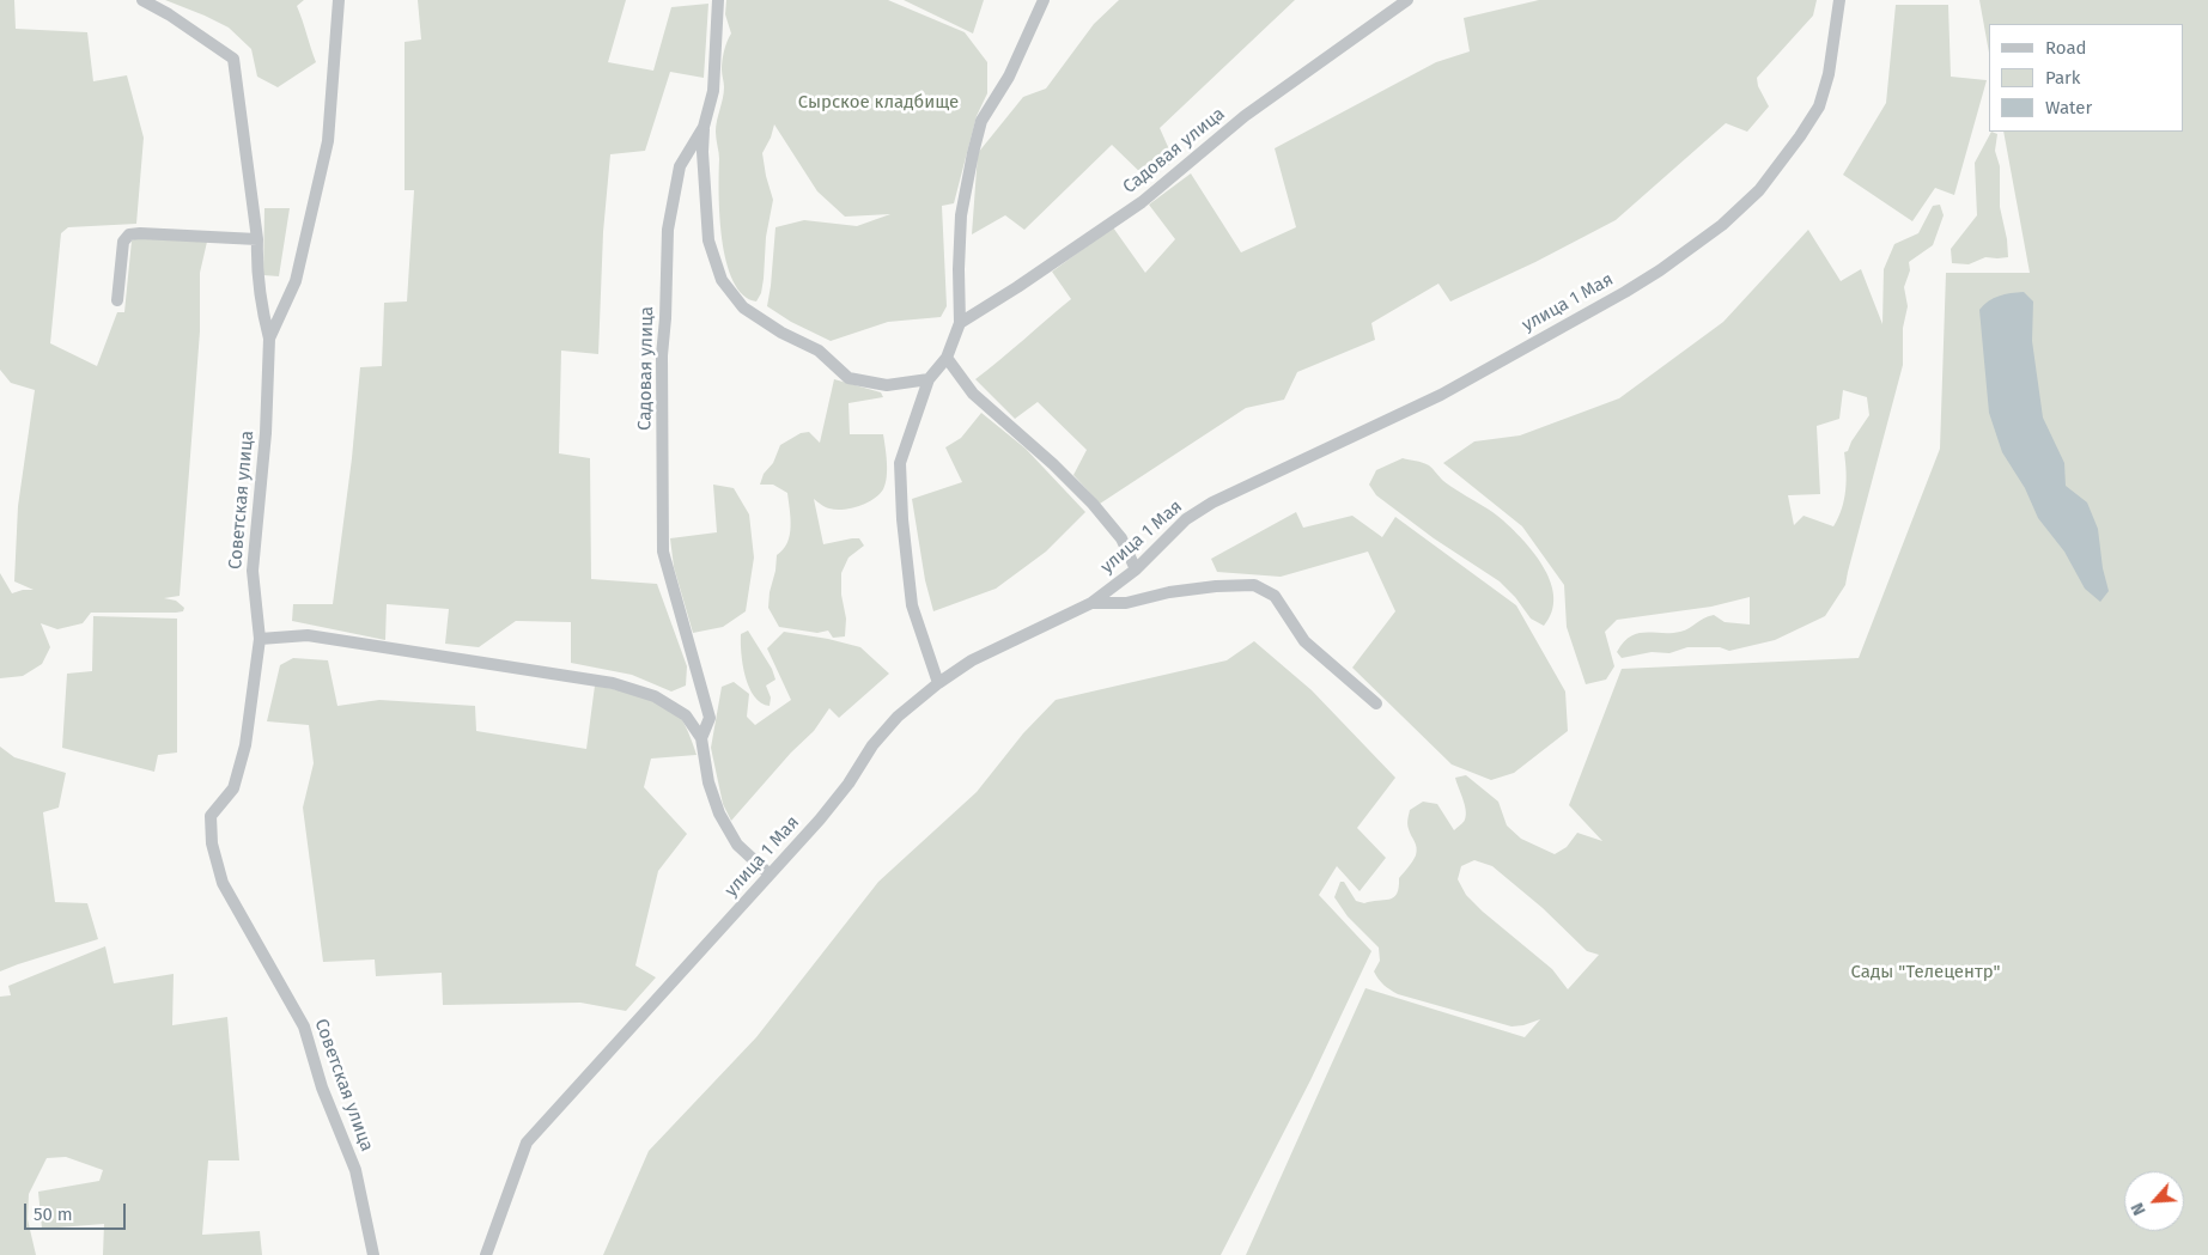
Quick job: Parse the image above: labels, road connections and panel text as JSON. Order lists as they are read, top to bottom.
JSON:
{
  "streets": {
    "street": ["Садовая улица", "улица 1 Мая", "Советская улица"]
  },
  "crossings": [
    ["Садовая улица", "улица 1 Мая"],
    ["Садовая улица", "Советская улица"]
  ],
  "parks": ["Сырское кладбище", "Сады \"Телецентр\""],
  "legend": ["Road", "Park", "Water"],
  "scale_bar": "50 m",
  "north": "bottom left"
}
